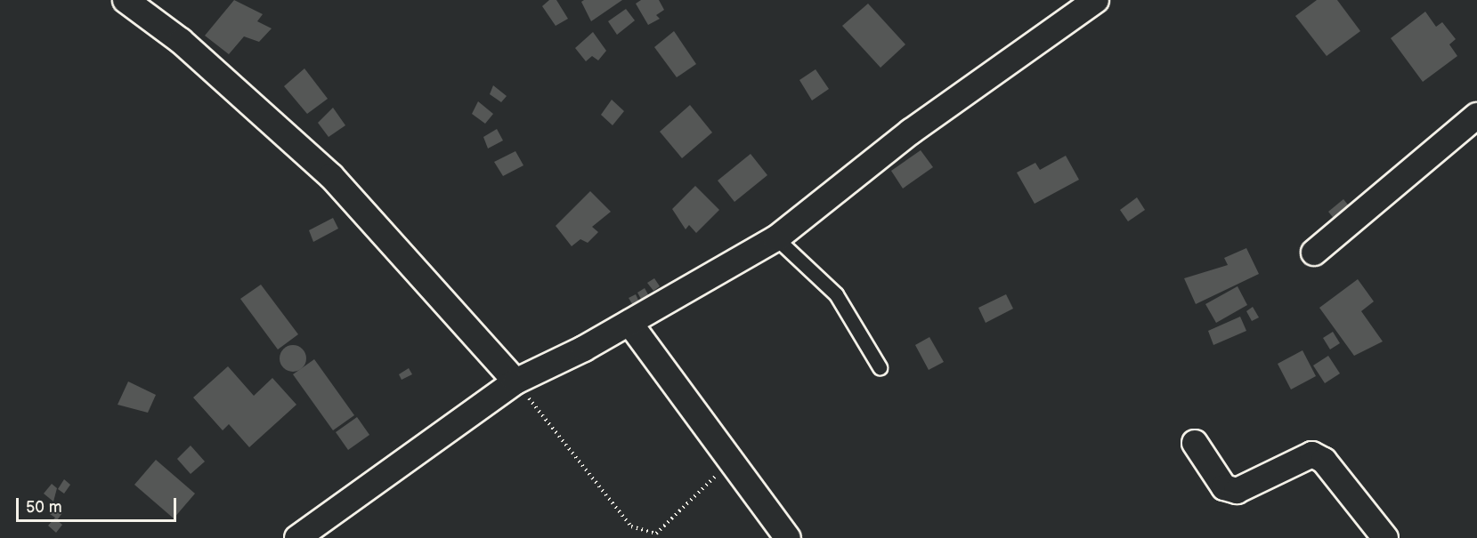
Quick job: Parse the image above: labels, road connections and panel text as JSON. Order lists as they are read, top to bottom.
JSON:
{
  "scale_bar": "50 m"
}
